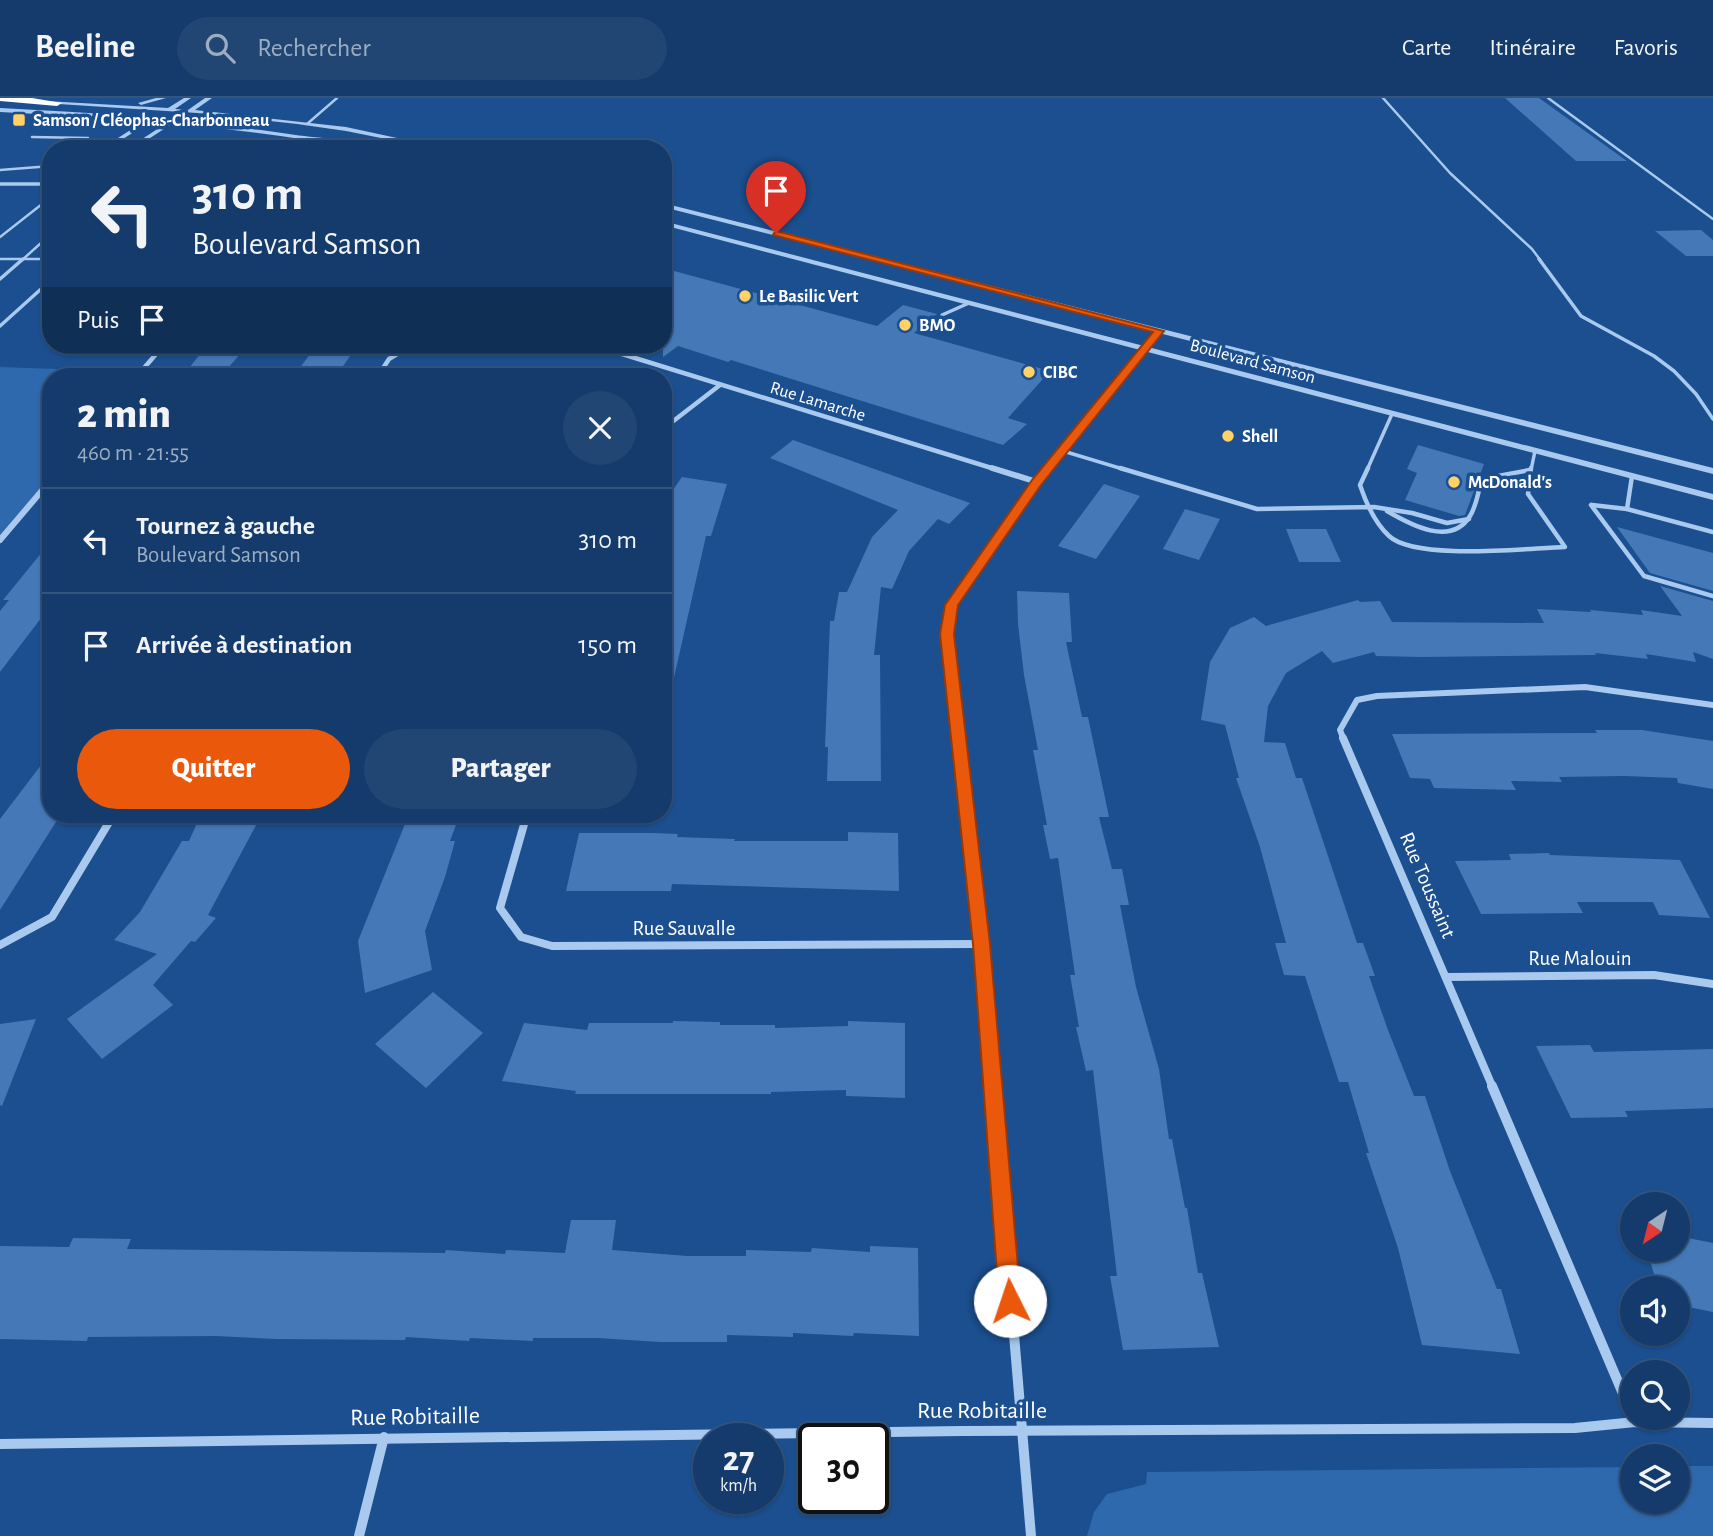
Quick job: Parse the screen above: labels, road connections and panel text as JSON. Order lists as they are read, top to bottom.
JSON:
{
  "streets": {
    "street": [
      "Boulevard Samson",
      "Rue Lamarche",
      "Rue Toussaint",
      "Rue Sauvalle",
      "Rue Malouin",
      "Rue Robitaille"
    ]
  },
  "crossings": [
    ["Rue Toussaint", "Rue Malouin"]
  ],
  "places": {
    "transit": ["Samson / Cléophas-Charbonneau"],
    "other": [
      "Le Basilic Vert",
      "BMO",
      "CIBC",
      "Shell",
      "McDonald's"
    ]
  },
  "north": "bottom left",
  "page": {
    "header": "Beeline",
    "search": "Rechercher",
    "nav": ["Carte", "Itinéraire", "Favoris"],
    "turn": ["310 m", "Boulevard Samson"],
    "then": "Puis",
    "heading": ["2 min", "460 m · 21:55"],
    "list": [
      {
        "name": "Tournez à gauche",
        "note": "Boulevard Samson",
        "value": "310 m"
      },
      {
        "name": "Arrivée à destination",
        "value": "150 m"
      }
    ],
    "buttons": ["Quitter", "Partager"],
    "speed": "27 km/h",
    "limit": "30"
  }
}
